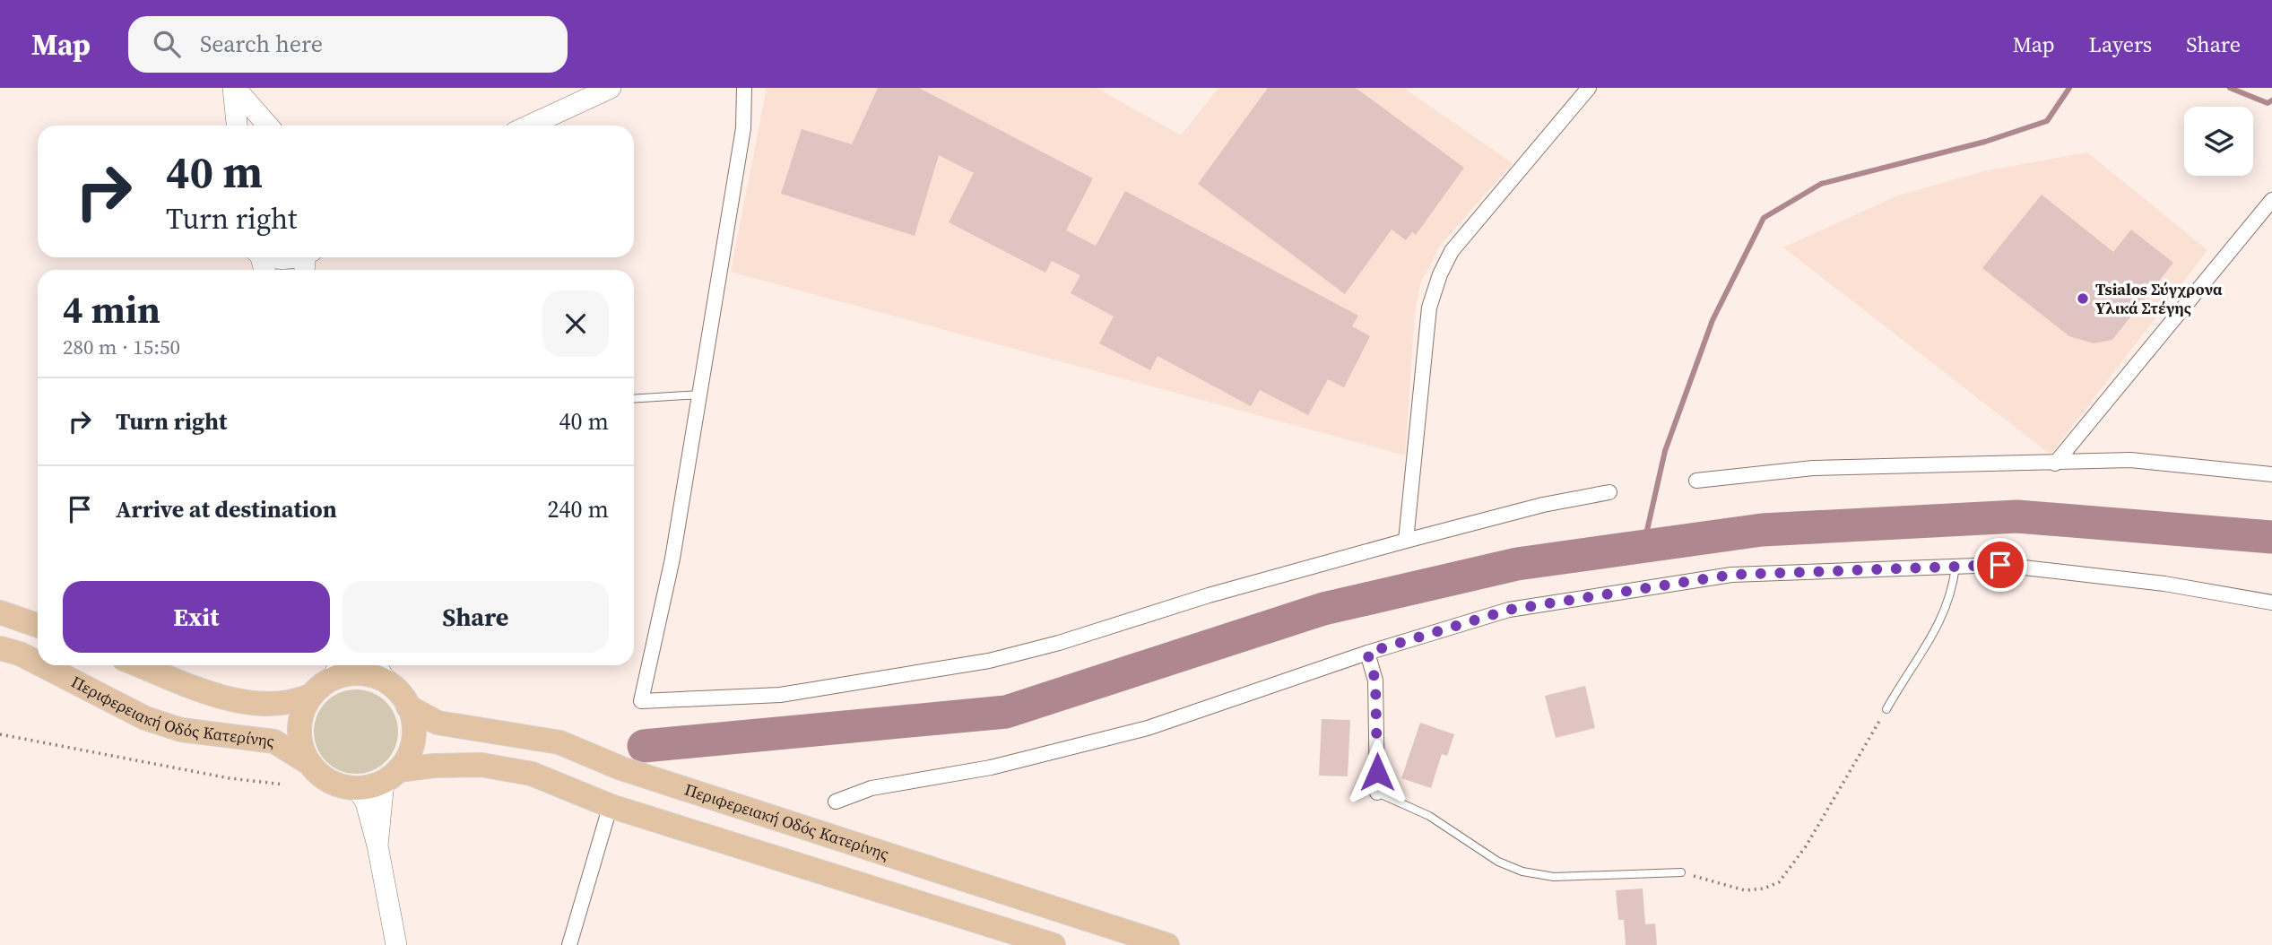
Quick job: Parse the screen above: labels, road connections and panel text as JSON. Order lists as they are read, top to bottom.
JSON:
{
  "streets": {
    "main road": ["Περιφερειακή Οδός Κατερίνης"]
  },
  "places": ["Tsialos Σύγχρονα Υλικά Στέγης"],
  "page": {
    "header": "Map",
    "search": "Search here",
    "nav": ["Map", "Layers", "Share"],
    "turn": ["40 m", "Turn right"],
    "heading": ["4 min", "280 m · 15:50"],
    "list": [
      {
        "name": "Turn right",
        "value": "40 m"
      },
      {
        "name": "Arrive at destination",
        "value": "240 m"
      }
    ],
    "buttons": ["Exit", "Share"]
  }
}
